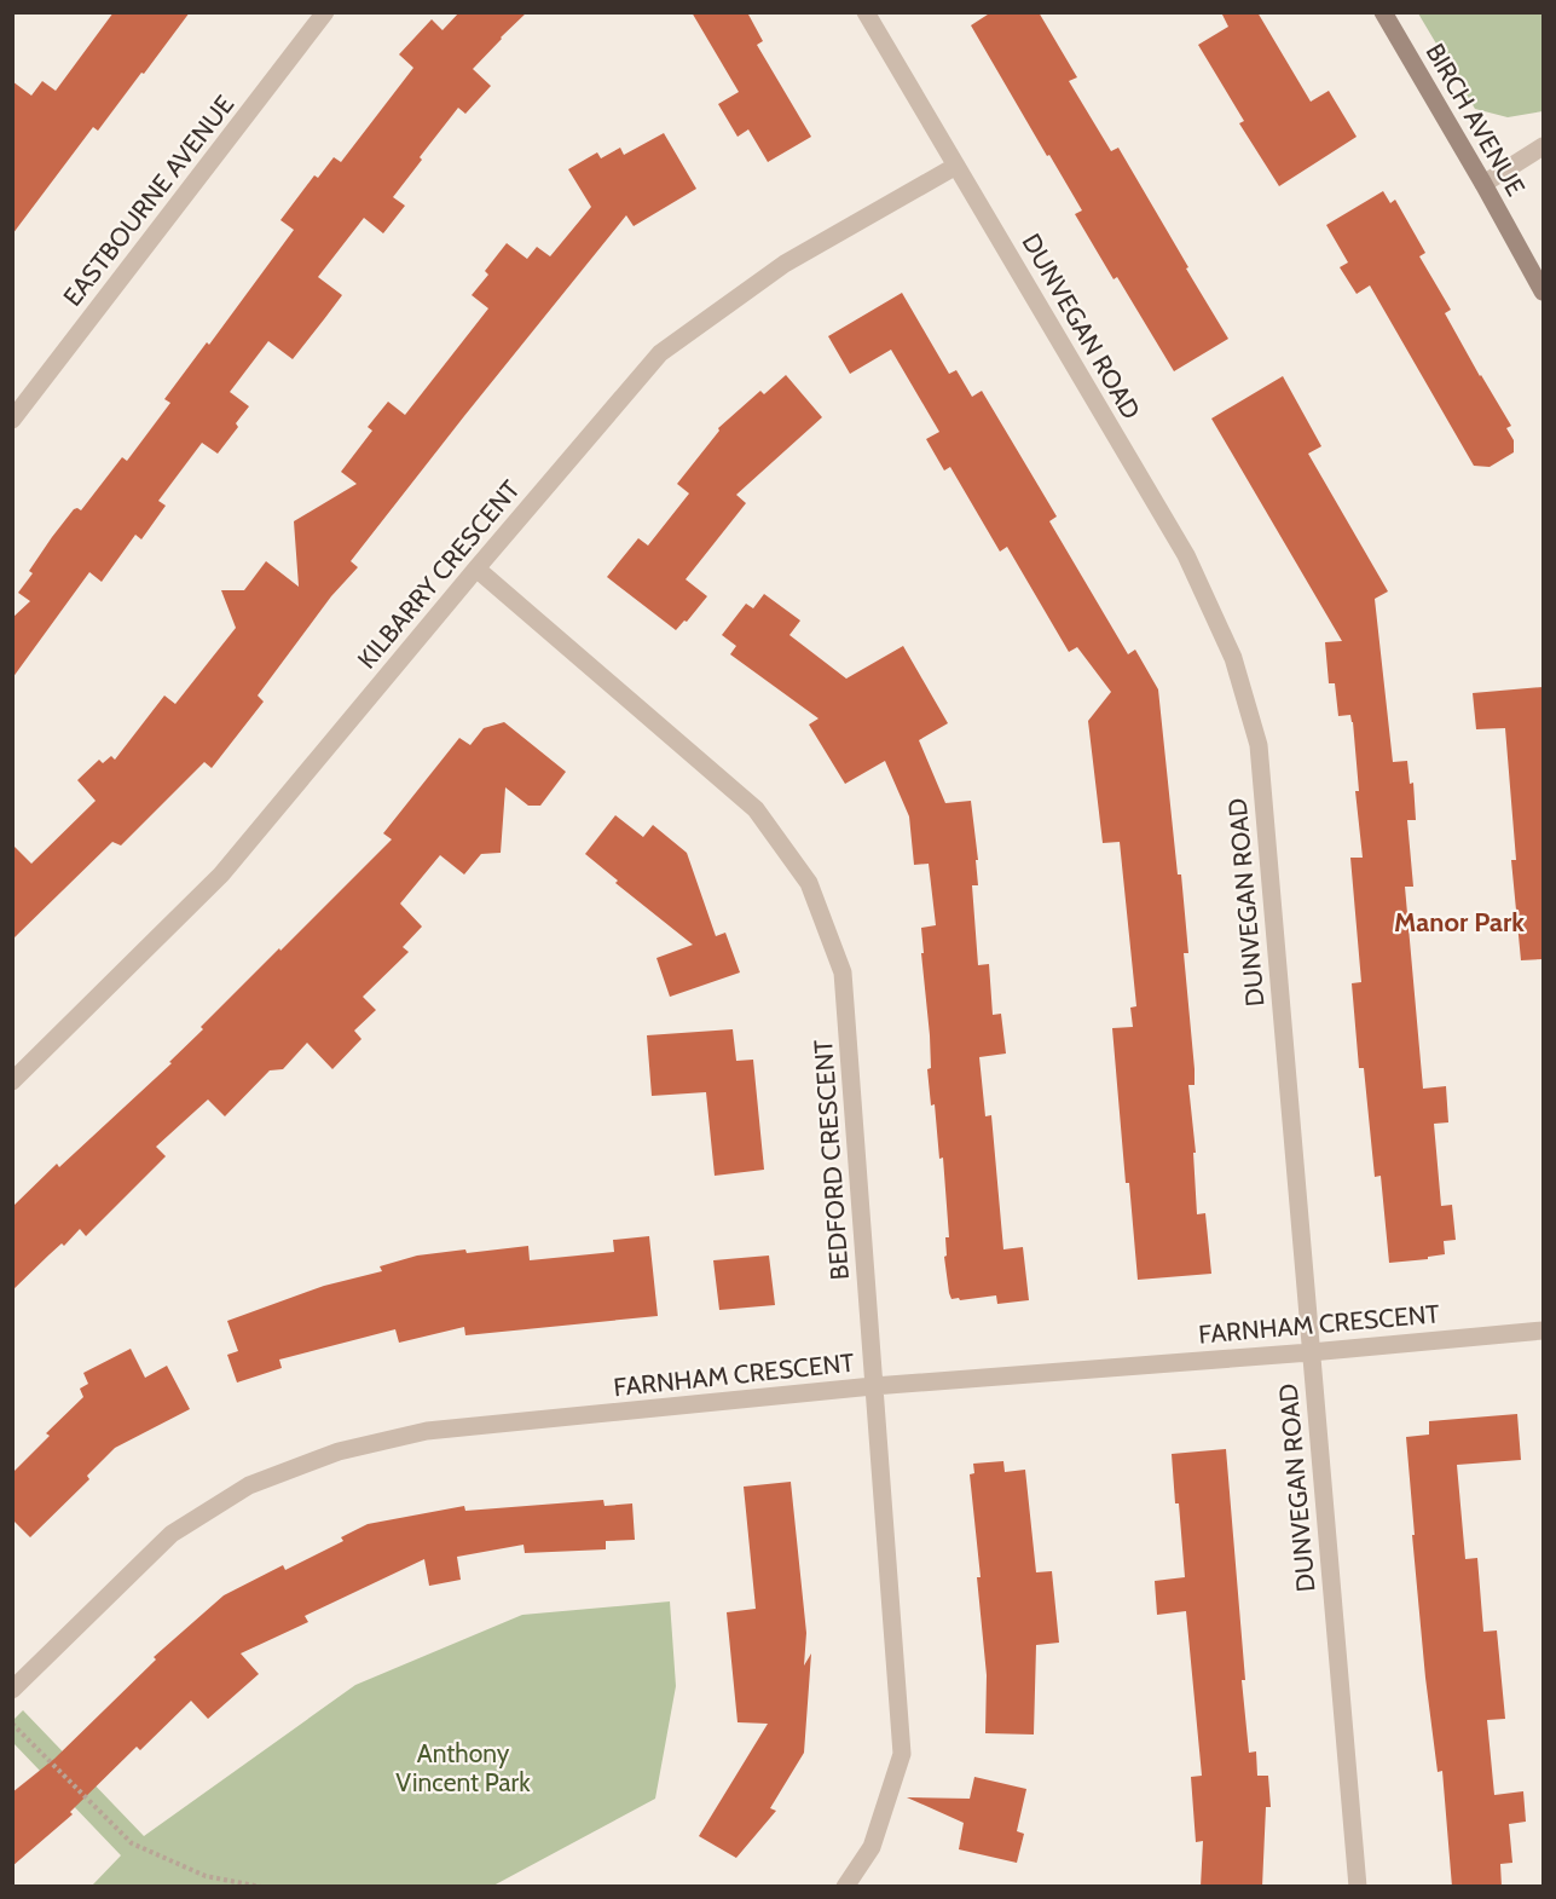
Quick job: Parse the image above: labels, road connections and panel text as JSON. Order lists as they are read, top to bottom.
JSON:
{
  "streets": {
    "street": [
      "BIRCH AVENUE",
      "EASTBOURNE AVENUE",
      "DUNVEGAN ROAD",
      "KILBARRY CRESCENT",
      "BEDFORD CRESCENT",
      "FARNHAM CRESCENT"
    ]
  },
  "crossings": [
    ["DUNVEGAN ROAD", "KILBARRY CRESCENT"],
    ["DUNVEGAN ROAD", "FARNHAM CRESCENT"],
    ["KILBARRY CRESCENT", "BEDFORD CRESCENT"],
    ["BEDFORD CRESCENT", "FARNHAM CRESCENT"]
  ],
  "districts": ["Manor Park"],
  "parks": ["Anthony Vincent Park"]
}
